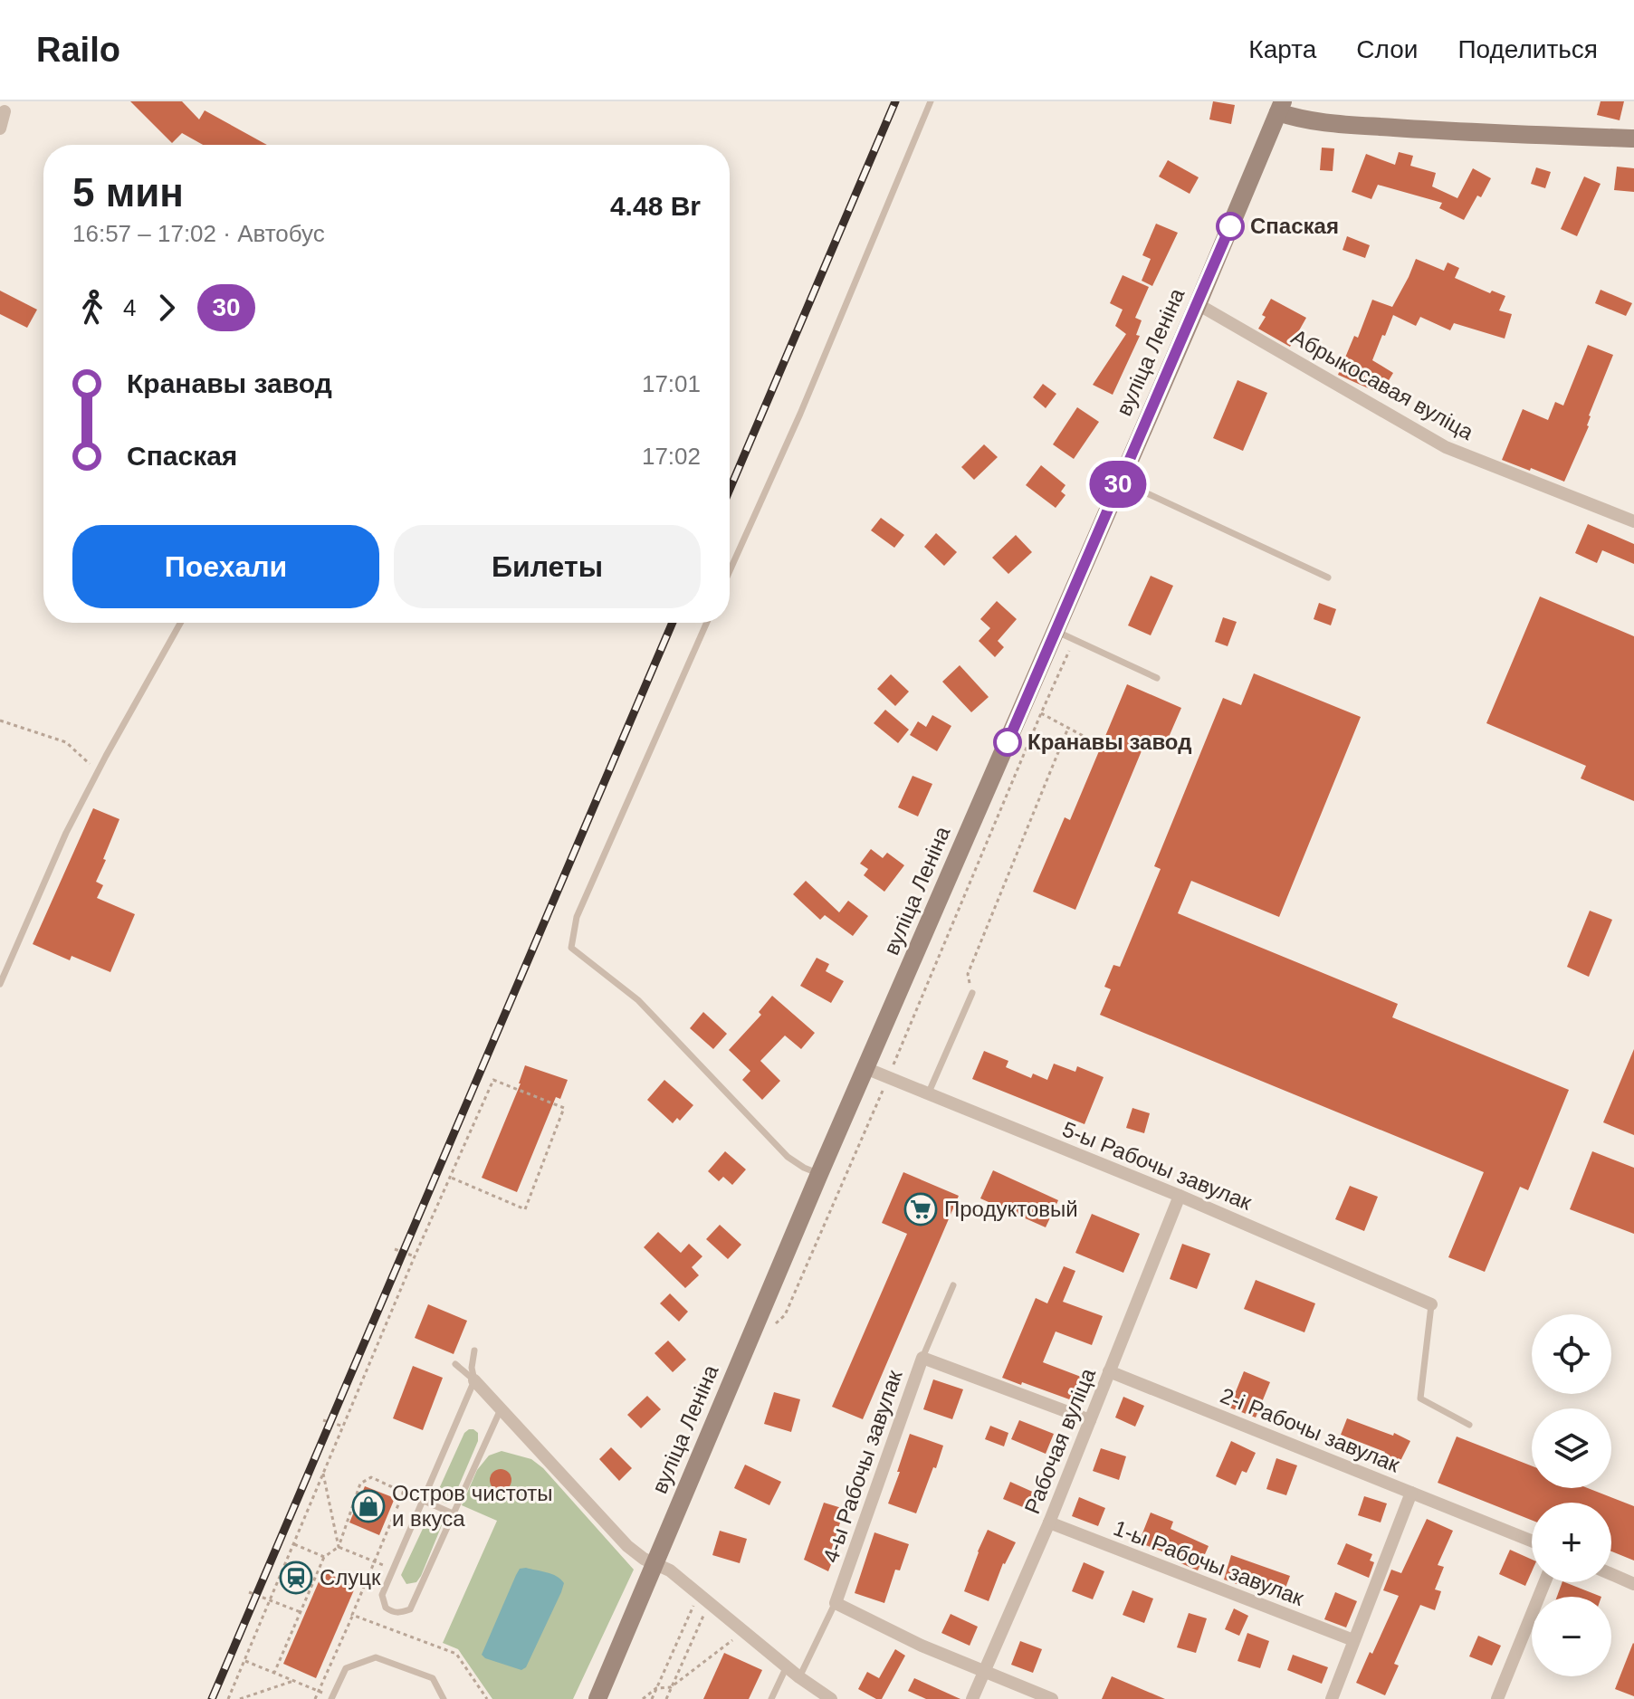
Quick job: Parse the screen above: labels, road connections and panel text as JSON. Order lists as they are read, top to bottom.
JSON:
{
  "streets": {
    "main road": ["вуліца Леніна"],
    "street": [
      "Абрыкосавая вуліца",
      "5-ы Рабочы завулак",
      "2-і Рабочы завулак",
      "Рабочая вуліца",
      "4-ы Рабочы завулак",
      "1-ы Рабочы завулак"
    ]
  },
  "crossings": [
    ["вуліца Леніна", "Абрыкосавая вуліца"],
    ["вуліца Леніна", "5-ы Рабочы завулак"],
    ["5-ы Рабочы завулак", "Рабочая вуліца"],
    ["2-і Рабочы завулак", "Рабочая вуліца"],
    ["2-і Рабочы завулак", "1-ы Рабочы завулак"],
    ["Рабочая вуліца", "4-ы Рабочы завулак"],
    ["Рабочая вуліца", "1-ы Рабочы завулак"]
  ],
  "places": {
    "other": ["Спаская", "Кранавы завод"],
    "supermarket": ["Продуктовый"],
    "shop": ["Остров чистоты и вкуса"],
    "station": ["Слуцк"]
  },
  "lines": ["bus line 30"],
  "page": {
    "header": "Railo",
    "nav": ["Карта", "Слои", "Поделиться"],
    "on_map": "30",
    "heading": ["5 мин", "16:57 – 17:02 · Автобус", "4.48 Br"],
    "legs": ["4", "30"],
    "list": [
      {
        "name": "Кранавы завод",
        "value": "17:01"
      },
      {
        "name": "Спаская",
        "value": "17:02"
      }
    ],
    "buttons": ["Поехали", "Билеты"],
    "map_buttons": ["+", "−"]
  }
}
